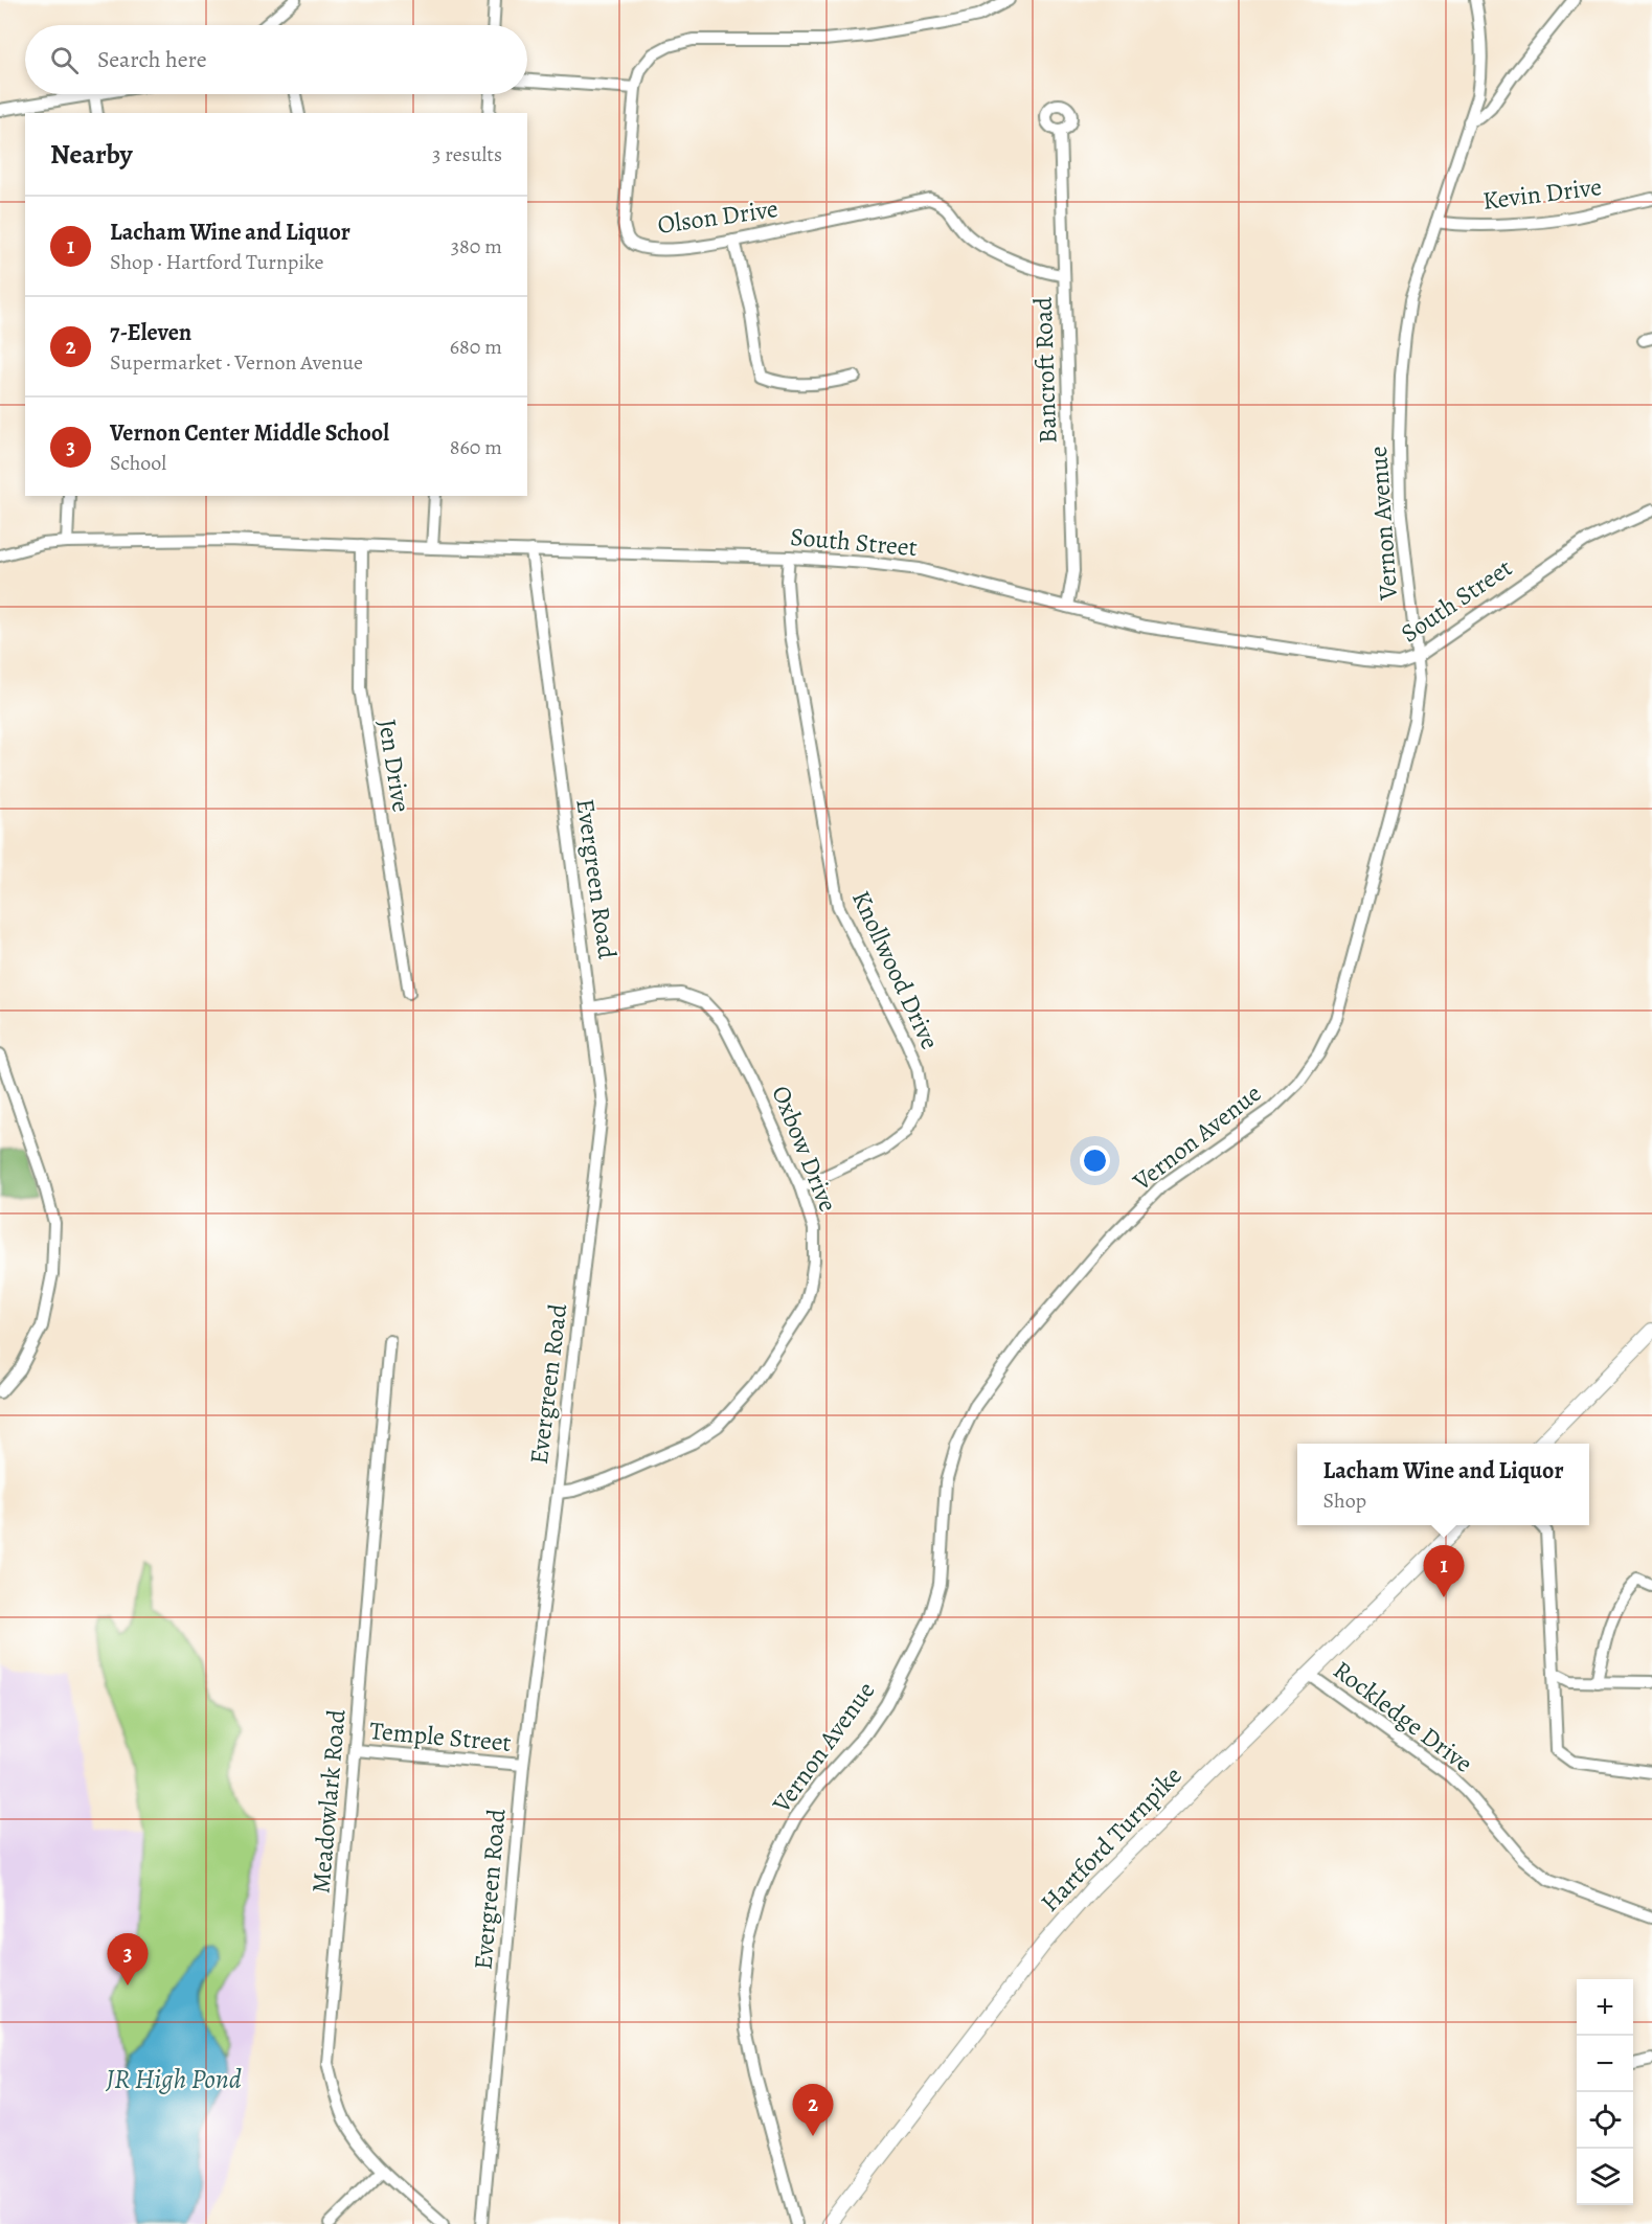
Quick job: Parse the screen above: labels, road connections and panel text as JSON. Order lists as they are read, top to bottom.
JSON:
{
  "streets": {
    "main road": ["Hartford Turnpike"],
    "street": [
      "Kevin Drive",
      "Olson Drive",
      "Bancroft Road",
      "Vernon Avenue",
      "South Street",
      "Jen Drive",
      "Evergreen Road",
      "Knollwood Drive",
      "Oxbow Drive",
      "Rockledge Drive",
      "Temple Street",
      "Meadowlark Road"
    ]
  },
  "crossings": [
    ["Kevin Drive", "Vernon Avenue"],
    ["Olson Drive", "Bancroft Road"],
    ["Bancroft Road", "South Street"],
    ["Vernon Avenue", "South Street"],
    ["South Street", "Jen Drive"],
    ["South Street", "Evergreen Road"],
    ["South Street", "Knollwood Drive"],
    ["Evergreen Road", "Oxbow Drive"],
    ["Evergreen Road", "Temple Street"],
    ["Knollwood Drive", "Oxbow Drive"],
    ["Rockledge Drive", "Hartford Turnpike"],
    ["Temple Street", "Meadowlark Road"]
  ],
  "water": ["JR High Pond"],
  "page": {
    "search": "Search here",
    "heading": ["Nearby", "3 results"],
    "list": [
      {
        "mark": "1",
        "name": "Lacham Wine and Liquor",
        "note": "Shop · Hartford Turnpike",
        "value": "380 m"
      },
      {
        "mark": "2",
        "name": "7-Eleven",
        "note": "Supermarket · Vernon Avenue",
        "value": "680 m"
      },
      {
        "mark": "3",
        "name": "Vernon Center Middle School",
        "note": "School",
        "value": "860 m"
      }
    ],
    "popup": ["Lacham Wine and Liquor", "Shop"],
    "pins": ["1", "3", "2"],
    "map_buttons": ["+", "−"]
  }
}
